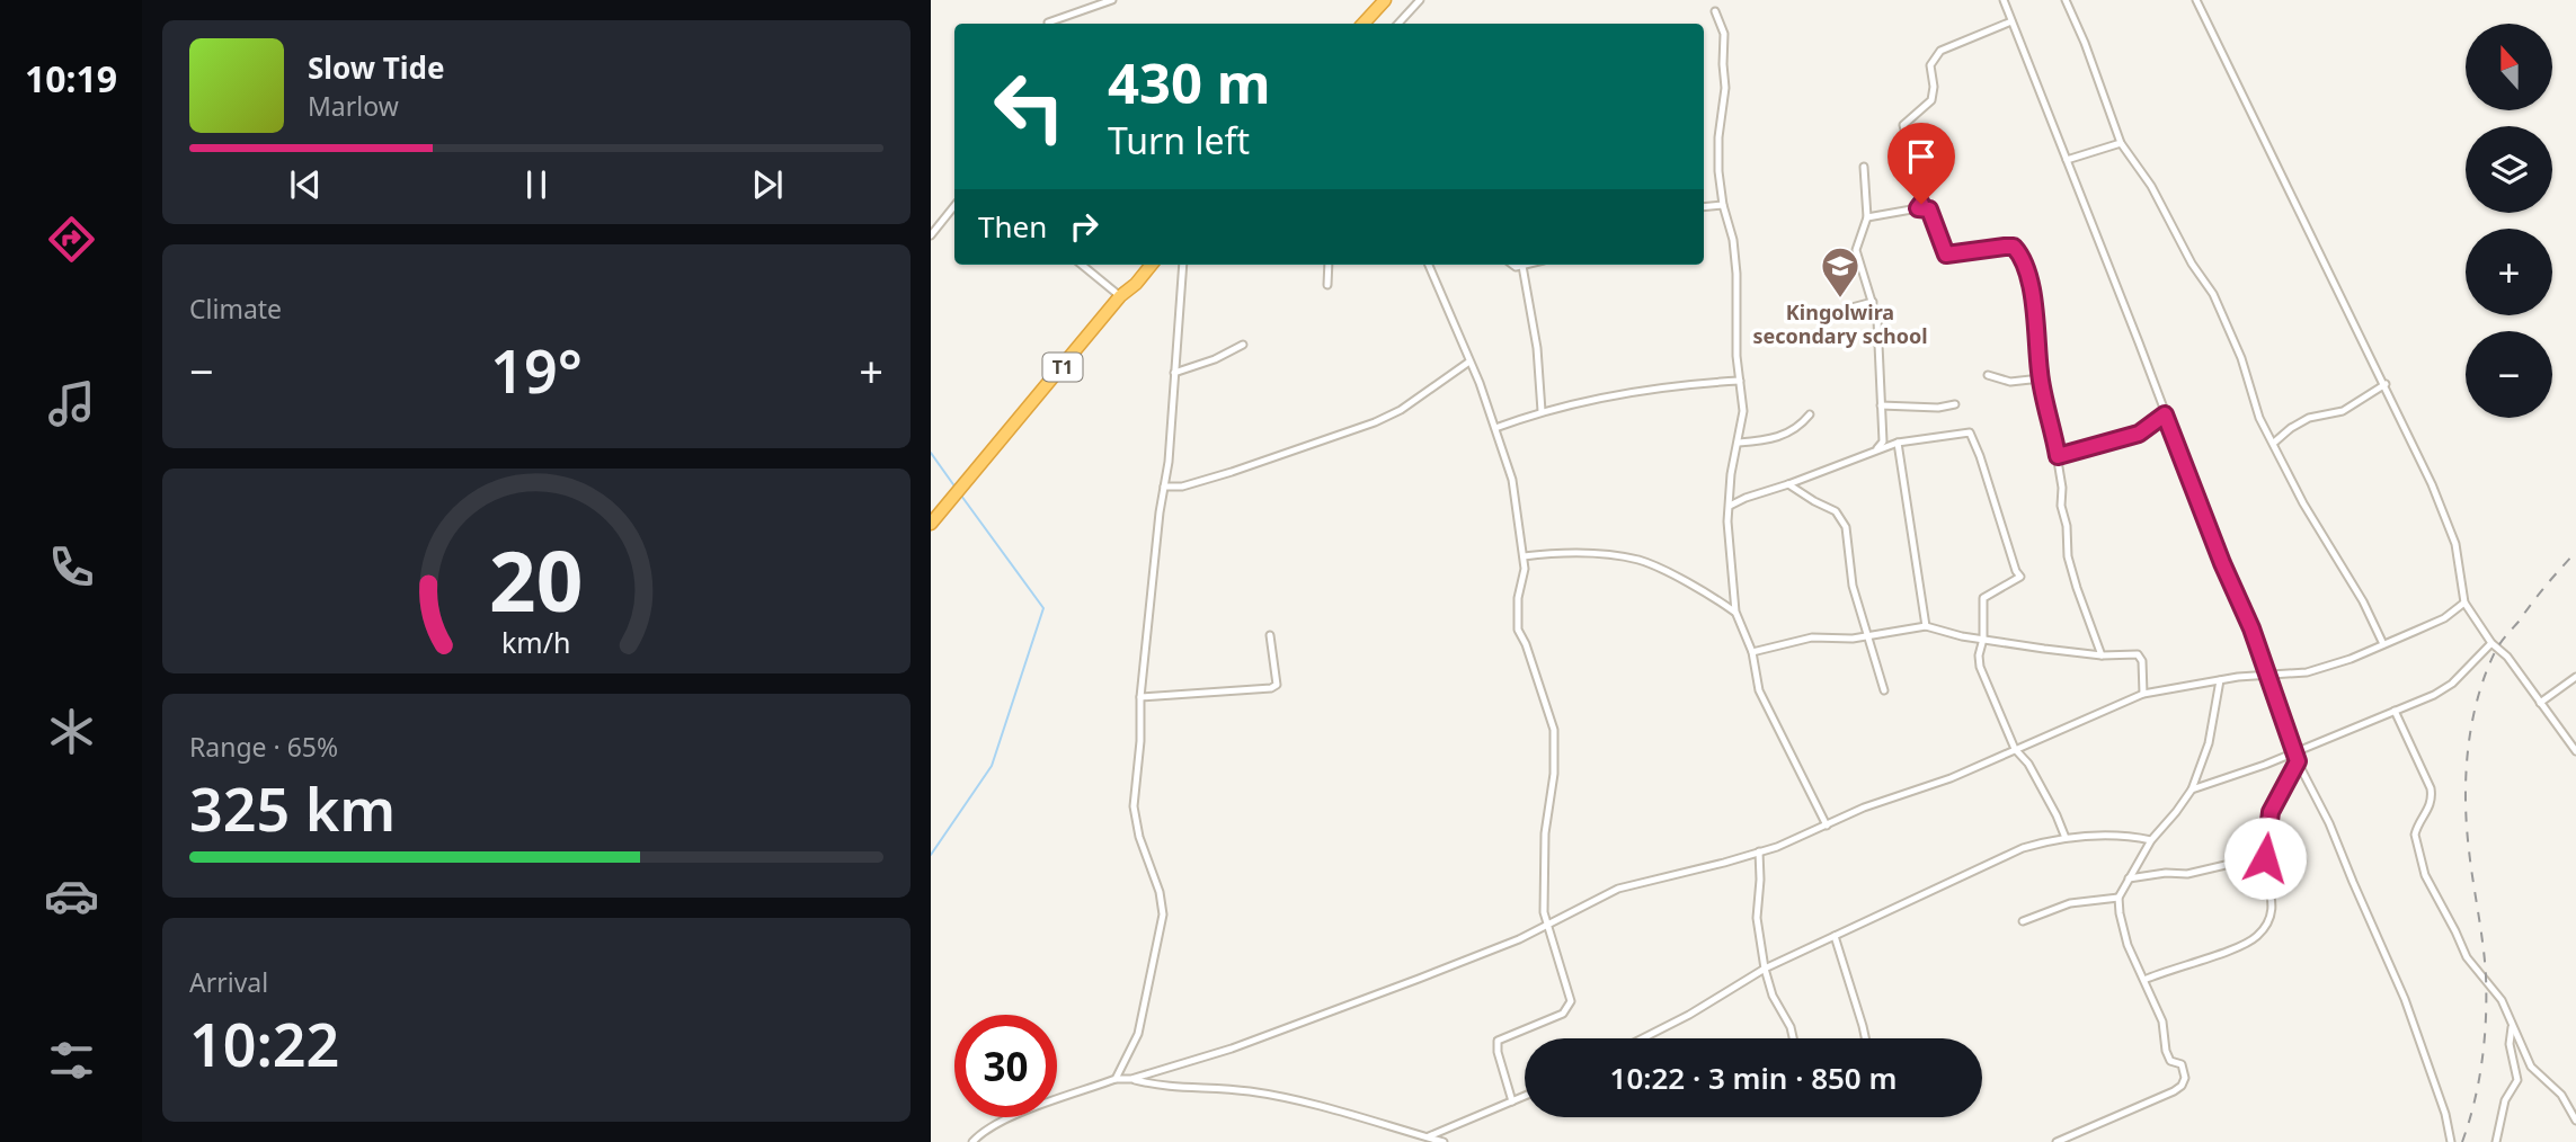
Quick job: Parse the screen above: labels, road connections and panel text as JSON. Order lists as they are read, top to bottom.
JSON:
{
  "streets": {
    "highway": ["T1"]
  },
  "places": {
    "school or university": ["Kingolwira secondary school"]
  },
  "north": "top",
  "page": {
    "tabs": "10:19",
    "map_buttons": ["+", "−"],
    "turn": ["430 m", "Turn left"],
    "song": ["Slow Tide", "Marlow"],
    "then": "Then",
    "tile": [
      "Climate",
      ["Range · 65%", "325 km"],
      ["Arrival", "10:22"]
    ],
    "heat": ["−", "19°", "+"],
    "limit": "30",
    "trip": "10:22 · 3 min · 850 m",
    "gauge": ["20", "km/h"]
  }
}
